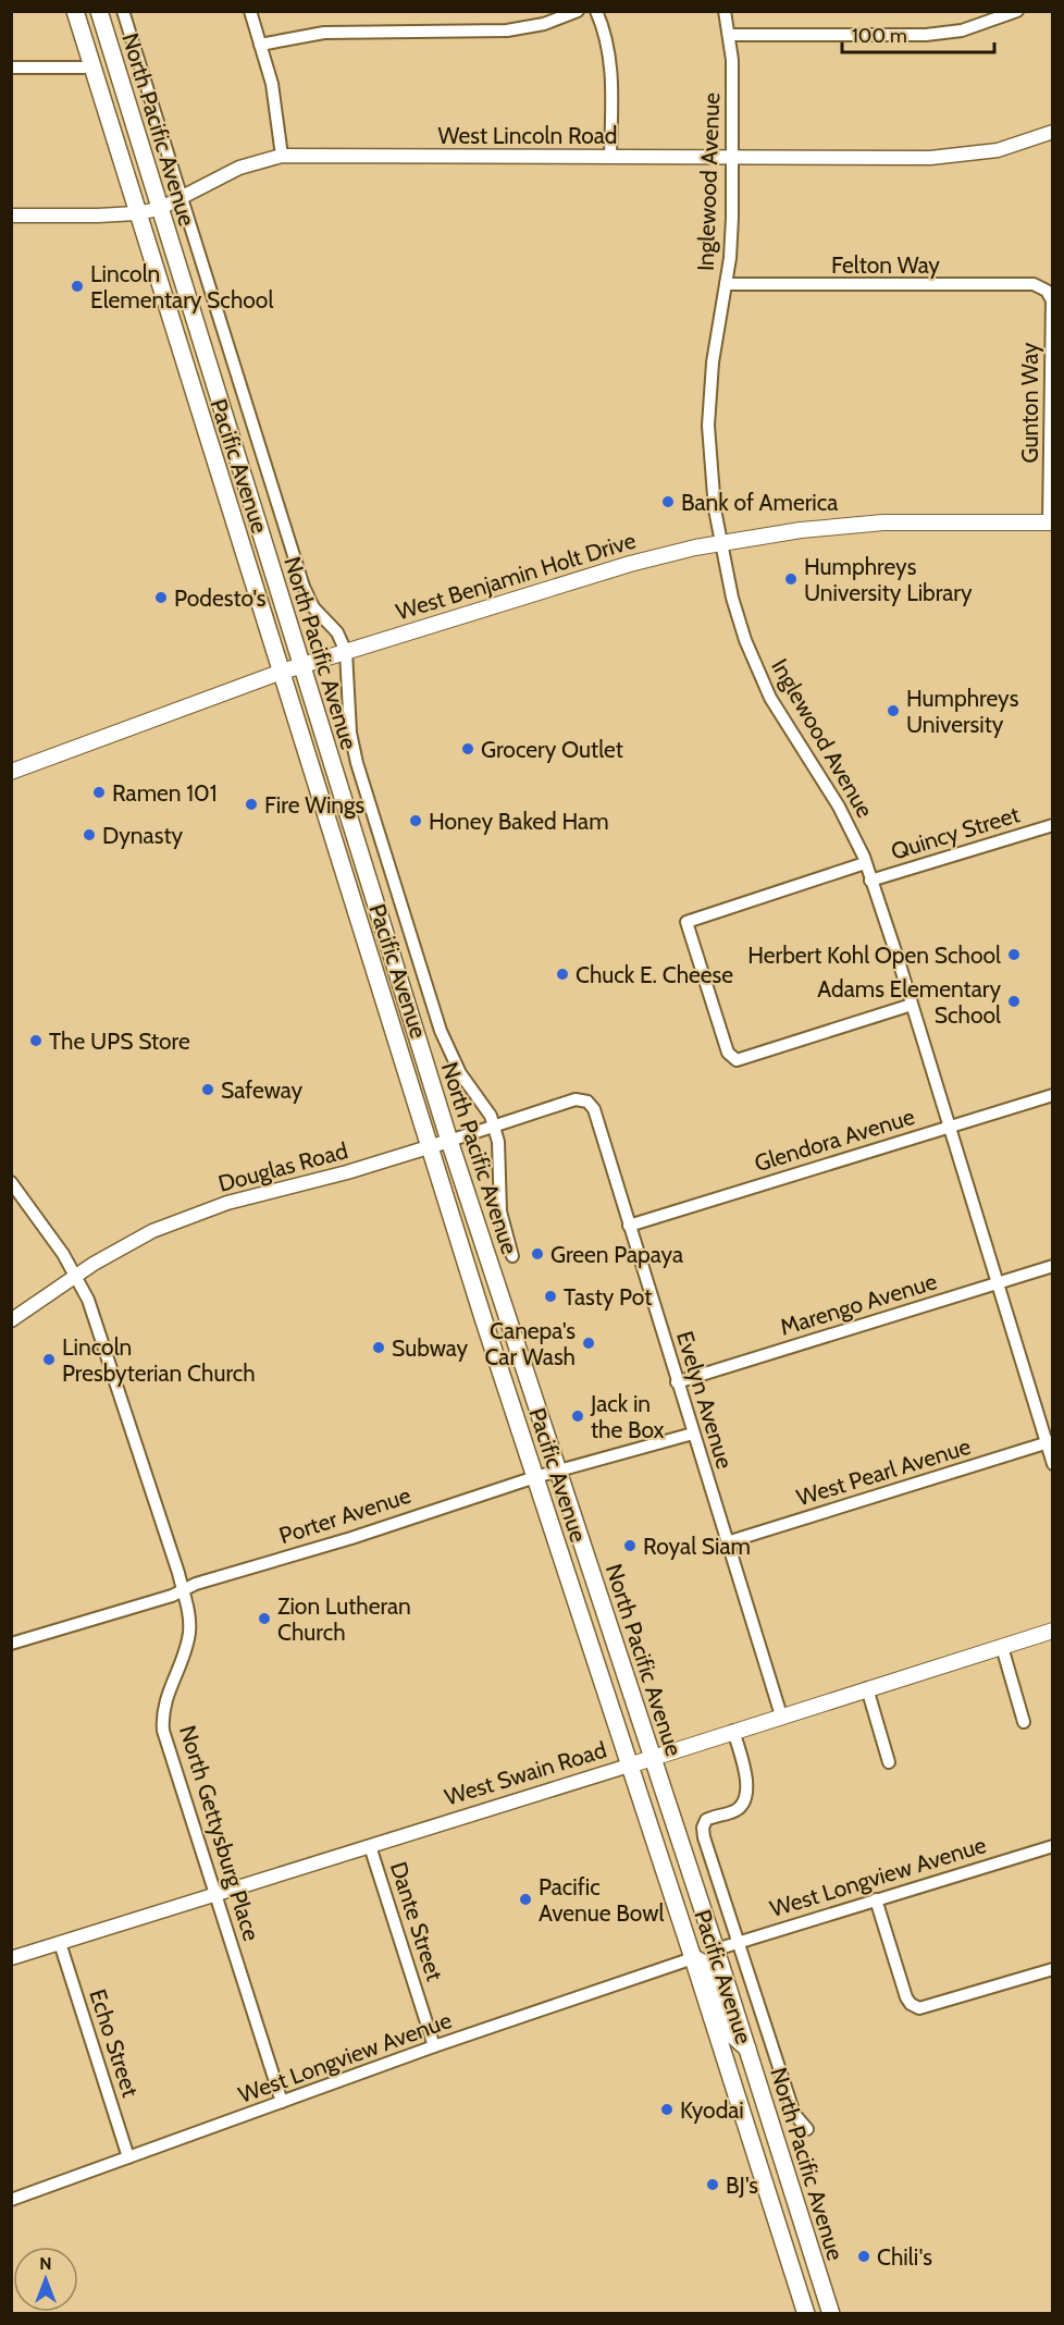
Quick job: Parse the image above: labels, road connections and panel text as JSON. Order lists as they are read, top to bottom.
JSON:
{
  "streets": {
    "main road": [
      "North Pacific Avenue",
      "Pacific Avenue",
      "West Benjamin Holt Drive",
      "West Swain Road"
    ],
    "street": [
      "West Lincoln Road",
      "Inglewood Avenue",
      "Felton Way",
      "Gunton Way",
      "Quincy Street",
      "Glendora Avenue",
      "Douglas Road",
      "Marengo Avenue",
      "Evelyn Avenue",
      "West Pearl Avenue",
      "Porter Avenue",
      "North Gettysburg Place",
      "West Longview Avenue",
      "Dante Street",
      "Echo Street"
    ]
  },
  "crossings": [
    ["North Pacific Avenue", "West Lincoln Road"],
    ["North Pacific Avenue", "West Benjamin Holt Drive"],
    ["North Pacific Avenue", "Douglas Road"],
    ["North Pacific Avenue", "Porter Avenue"],
    ["North Pacific Avenue", "West Swain Road"],
    ["North Pacific Avenue", "West Longview Avenue"],
    ["West Lincoln Road", "Inglewood Avenue"],
    ["West Lincoln Road", "Pacific Avenue"],
    ["Inglewood Avenue", "Felton Way"],
    ["Inglewood Avenue", "West Benjamin Holt Drive"],
    ["Inglewood Avenue", "Quincy Street"],
    ["Inglewood Avenue", "Glendora Avenue"],
    ["Inglewood Avenue", "Marengo Avenue"],
    ["Inglewood Avenue", "West Pearl Avenue"],
    ["Felton Way", "Gunton Way"],
    ["Gunton Way", "West Benjamin Holt Drive"],
    ["Pacific Avenue", "West Benjamin Holt Drive"],
    ["Pacific Avenue", "Douglas Road"],
    ["Pacific Avenue", "Porter Avenue"],
    ["Pacific Avenue", "West Swain Road"],
    ["Pacific Avenue", "West Longview Avenue"],
    ["Glendora Avenue", "Evelyn Avenue"],
    ["Douglas Road", "Evelyn Avenue"],
    ["Douglas Road", "North Gettysburg Place"],
    ["Marengo Avenue", "Evelyn Avenue"],
    ["Evelyn Avenue", "West Pearl Avenue"],
    ["Evelyn Avenue", "Porter Avenue"],
    ["Evelyn Avenue", "West Swain Road"],
    ["Porter Avenue", "North Gettysburg Place"],
    ["West Swain Road", "North Gettysburg Place"],
    ["West Swain Road", "Dante Street"],
    ["West Swain Road", "Echo Street"],
    ["North Gettysburg Place", "West Longview Avenue"],
    ["West Longview Avenue", "Dante Street"],
    ["West Longview Avenue", "Echo Street"]
  ],
  "places": [
    "Lincoln Elementary School",
    "Bank of America",
    "Humphreys University Library",
    "Podesto's",
    "Humphreys University",
    "Grocery Outlet",
    "Ramen 101",
    "Fire Wings",
    "Honey Baked Ham",
    "Dynasty",
    "Herbert Kohl Open School",
    "Chuck E. Cheese",
    "Adams Elementary School",
    "The UPS Store",
    "Safeway",
    "Green Papaya",
    "Tasty Pot",
    "Canepa's Car Wash",
    "Subway",
    "Lincoln Presbyterian Church",
    "Jack in the Box",
    "Royal Siam",
    "Zion Lutheran Church",
    "Pacific Avenue Bowl",
    "Kyodai",
    "BJ's",
    "Chili's"
  ],
  "scale_bar": "100 m",
  "north": "top"
}
